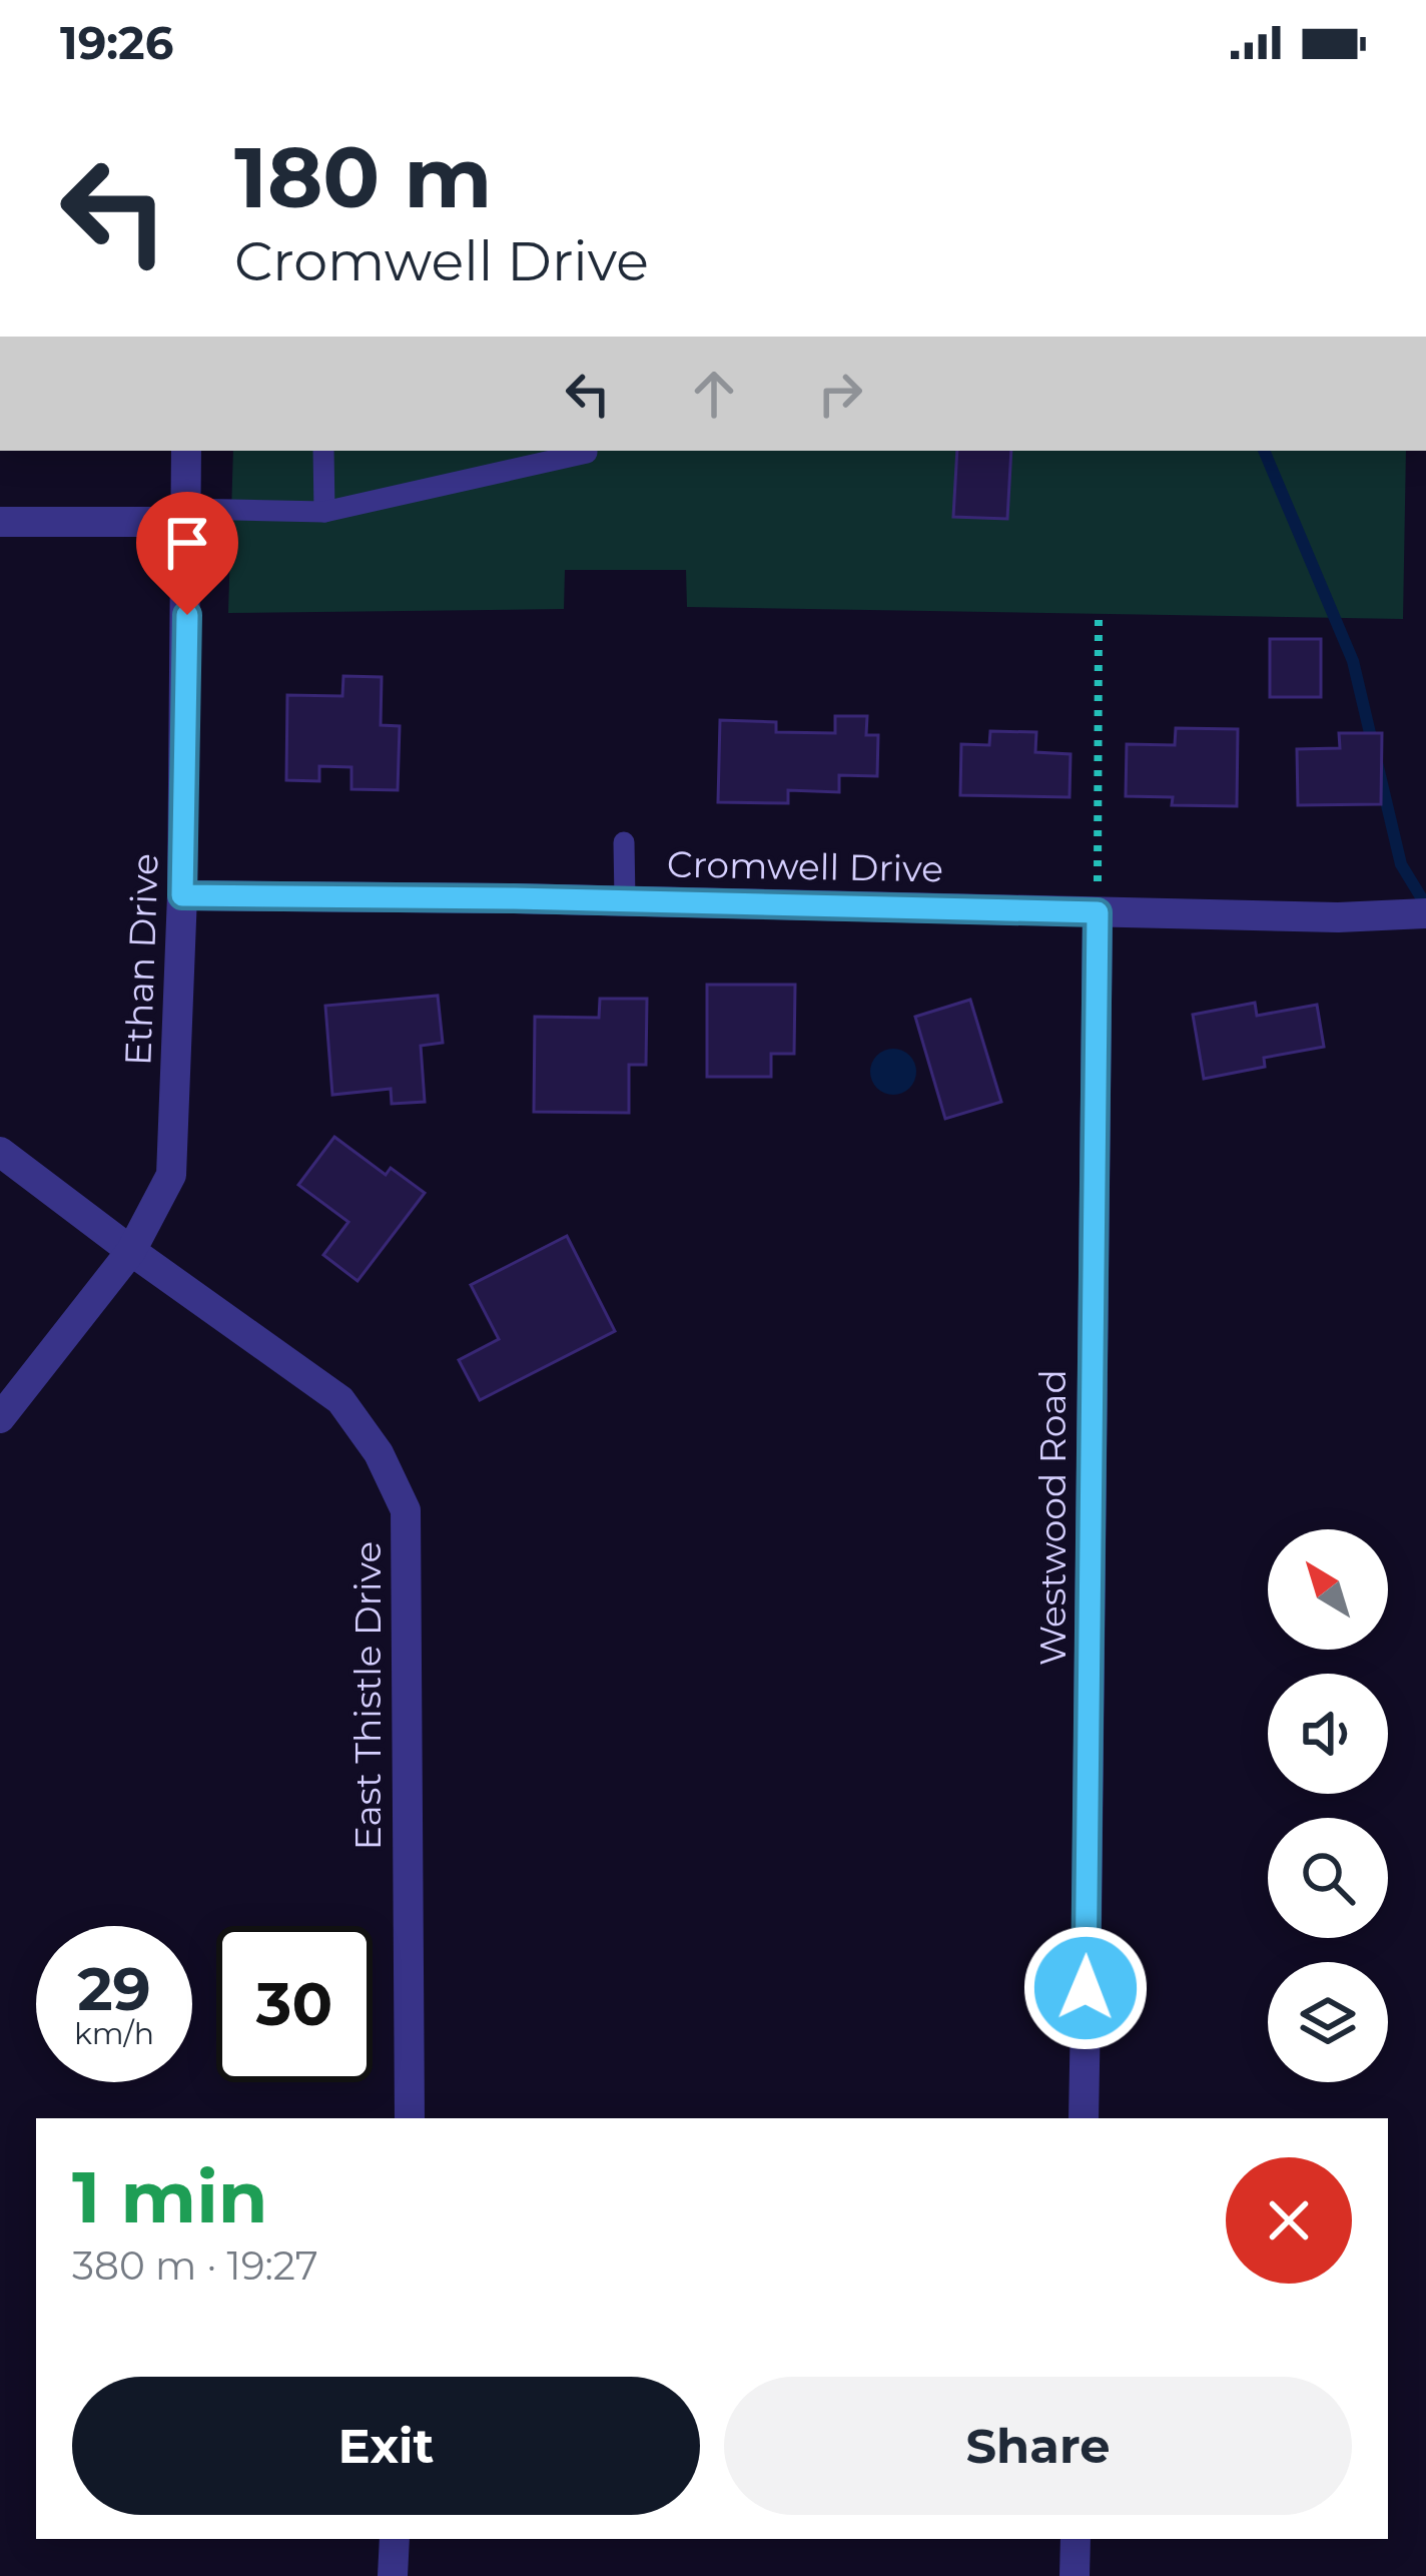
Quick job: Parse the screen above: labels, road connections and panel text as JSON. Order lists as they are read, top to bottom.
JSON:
{
  "streets": {
    "street": [
      "Cromwell Drive",
      "Ethan Drive",
      "Westwood Road",
      "East Thistle Drive"
    ]
  },
  "crossings": [
    ["Cromwell Drive", "Ethan Drive"],
    ["Cromwell Drive", "Westwood Road"],
    ["Ethan Drive", "East Thistle Drive"]
  ],
  "north": "top left",
  "page": {
    "status": "19:26",
    "turn": ["180 m", "Cromwell Drive"],
    "speed": "29 km/h",
    "limit": "30",
    "heading": ["1 min", "380 m · 19:27"],
    "buttons": ["Exit", "Share"]
  }
}
